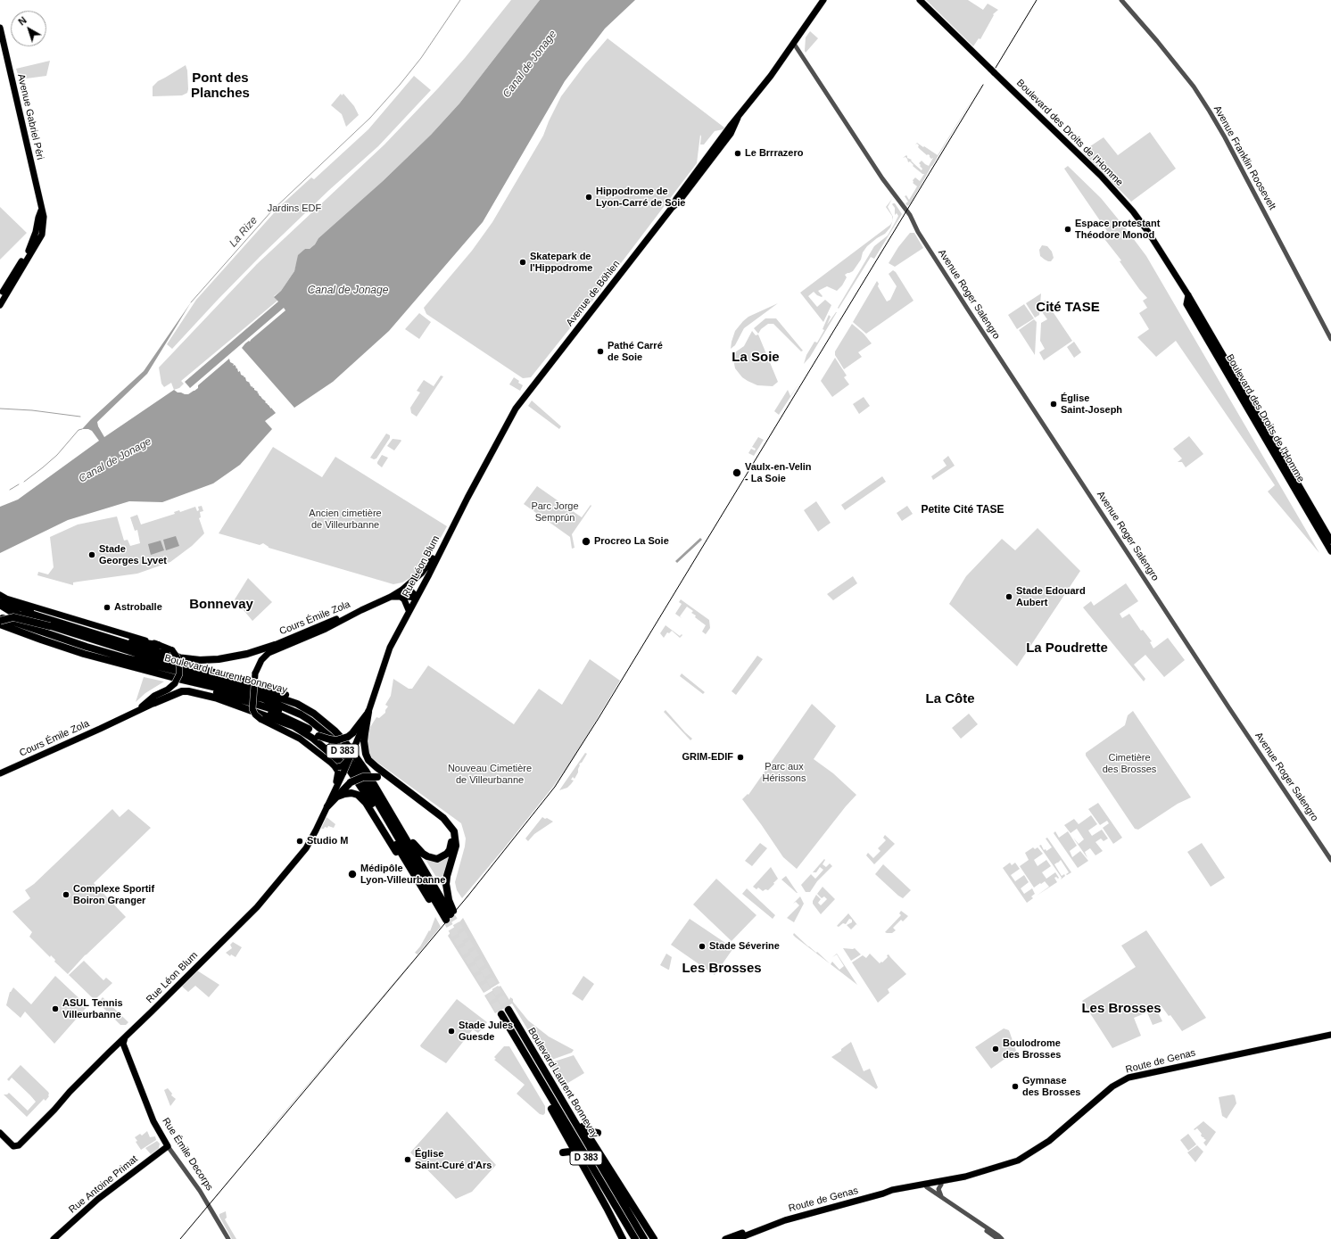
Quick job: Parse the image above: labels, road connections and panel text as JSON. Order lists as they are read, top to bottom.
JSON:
{
  "streets": {
    "highway": ["Boulevard Laurent Bonnevay", "D 383"],
    "main road": [
      "Avenue Gabriel Péri",
      "Boulevard des Droits de l'Homme",
      "Avenue de Böhlen",
      "Rue Léon Blum",
      "Cours Émile Zola",
      "Route de Genas",
      "Rue Émile Decorps",
      "Rue Antoine Primat"
    ],
    "street": ["Avenue Franklin Roosevelt", "Avenue Roger Salengro"]
  },
  "crossings": [
    ["Avenue de Böhlen", "Avenue Roger Salengro"],
    ["Avenue de Böhlen", "Rue Léon Blum"],
    ["Rue Léon Blum", "Cours Émile Zola"],
    ["Rue Léon Blum", "Rue Émile Decorps"],
    ["Cours Émile Zola", "Boulevard Laurent Bonnevay"],
    ["Rue Émile Decorps", "Rue Antoine Primat"]
  ],
  "districts": [
    "Pont des Planches",
    "Cité TASE",
    "La Soie",
    "Petite Cité TASE",
    "Bonnevay",
    "La Poudrette",
    "La Côte",
    "Les Brosses",
    "Les Brosses"
  ],
  "water": ["Canal de Jonage", "La Rize"],
  "parks": [
    "Jardins EDF",
    "Parc Jorge Semprún",
    "Ancien cimetière de Villeurbanne",
    "Cimetière des Brosses",
    "Parc aux Hérissons",
    "Nouveau Cimetière de Villeurbanne"
  ],
  "places": [
    "Le Brrrazero",
    "Hippodrome de Lyon-Carré de Soie",
    "Espace protestant Théodore Monod",
    "Skatepark de l'Hippodrome",
    "Pathé Carré de Soie",
    "Église Saint-Joseph",
    "Vaulx-en-Velin - La Soie",
    "Procreo La Soie",
    "Stade Georges Lyvet",
    "Stade Edouard Aubert",
    "Astroballe",
    "GRIM-EDIF",
    "Studio M",
    "Médipôle Lyon-Villeurbanne",
    "Complexe Sportif Boiron Granger",
    "Stade Séverine",
    "ASUL Tennis Villeurbanne",
    "Stade Jules Guesde",
    "Boulodrome des Brosses",
    "Gymnase des Brosses",
    "Église Saint-Curé d'Ars"
  ],
  "north": "top left"
}
